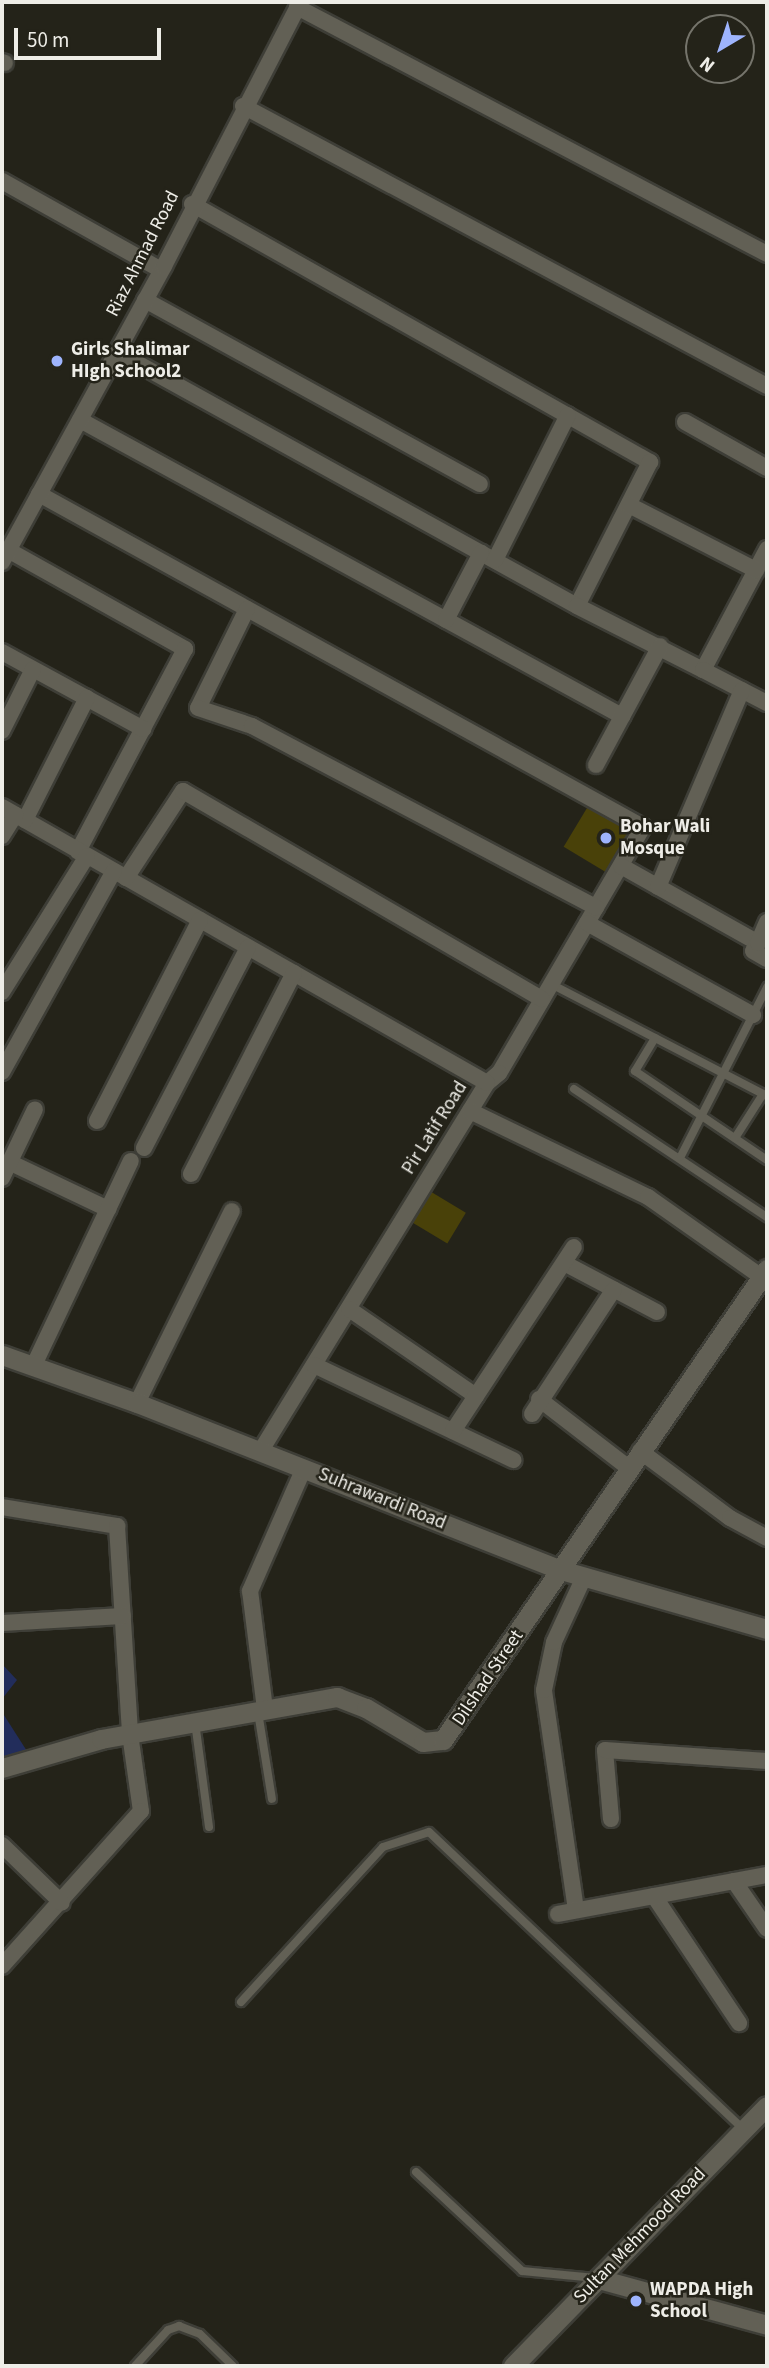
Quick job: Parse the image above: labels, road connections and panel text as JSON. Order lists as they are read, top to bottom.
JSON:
{
  "streets": {
    "street": [
      "Riaz Ahmad Road",
      "Pir Latif Road",
      "Suhrawardi Road",
      "Dilshad Street",
      "Sultan Mehmood Road"
    ]
  },
  "crossings": [
    ["Pir Latif Road", "Suhrawardi Road"],
    ["Suhrawardi Road", "Dilshad Street"]
  ],
  "places": ["Girls Shalimar HIgh School2", "Bohar Wali Mosque", "WAPDA High School"],
  "scale_bar": "50 m",
  "north": "bottom left"
}
